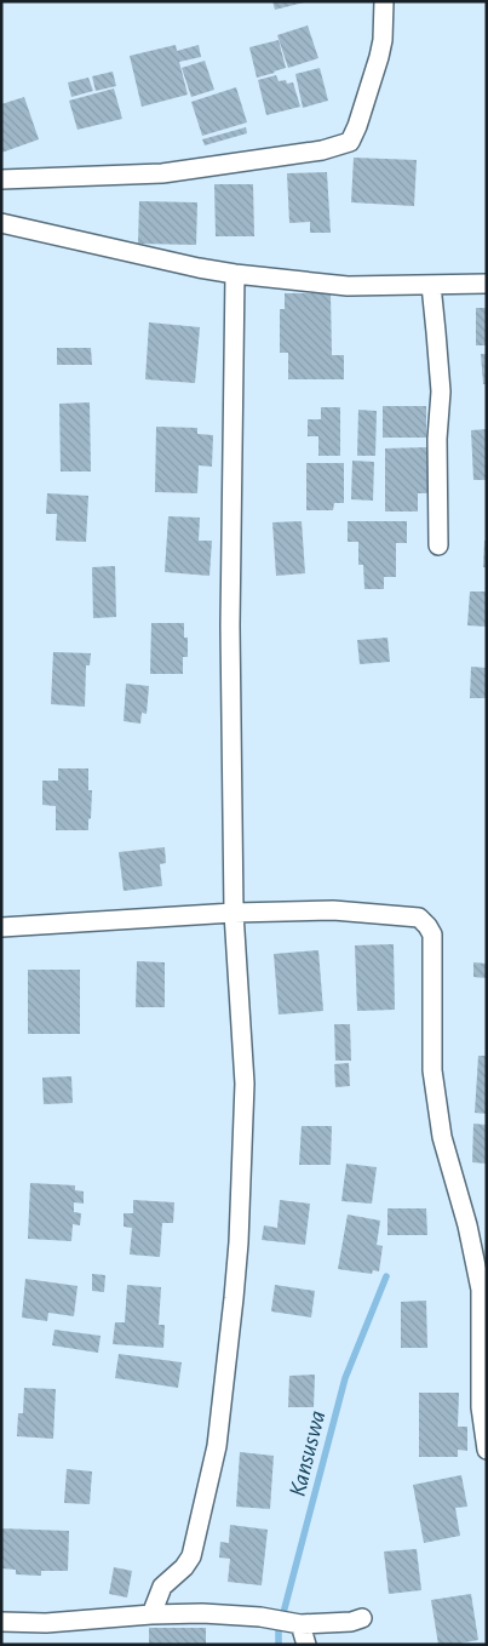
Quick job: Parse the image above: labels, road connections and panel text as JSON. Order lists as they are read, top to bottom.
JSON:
{
  "water": ["Kansuswa"]
}
